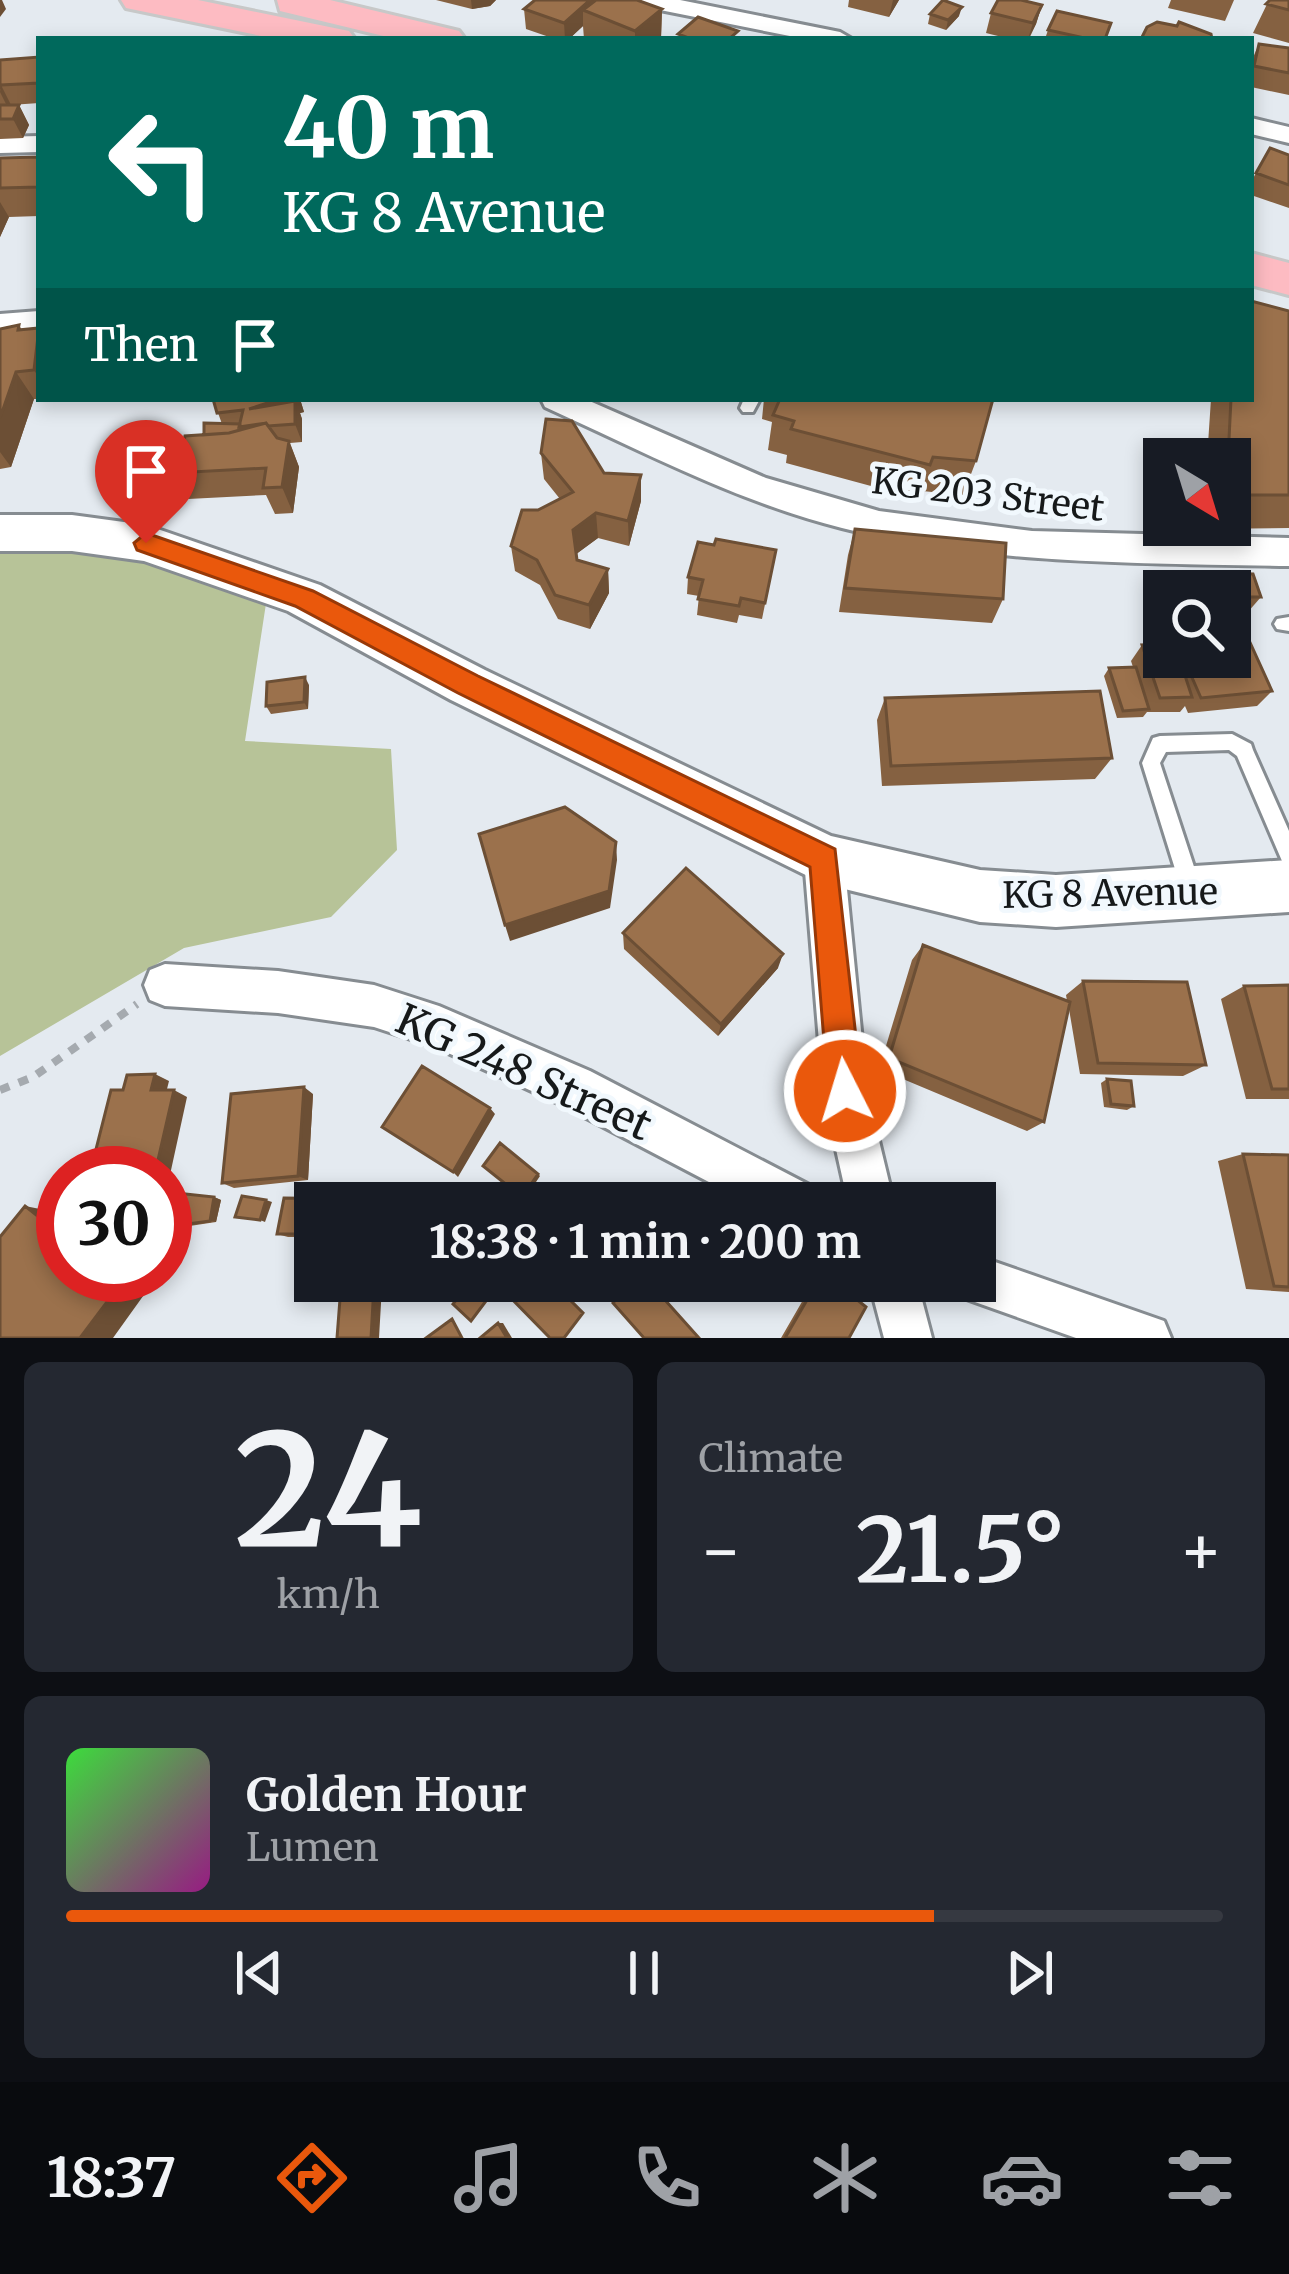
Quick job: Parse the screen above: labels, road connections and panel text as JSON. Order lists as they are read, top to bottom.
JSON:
{
  "streets": {
    "street": ["KG 203 Street", "KG 8 Avenue", "KG 248 Street"]
  },
  "north": "bottom right",
  "page": {
    "turn": ["40 m", "KG 8 Avenue"],
    "then": "Then",
    "limit": "30",
    "trip": "18:38 · 1 min · 200 m",
    "tile": [
      ["24", "km/h"],
      "Climate"
    ],
    "heat": ["−", "21.5°", "+"],
    "song": ["Golden Hour", "Lumen"],
    "tabs": "18:37"
  }
}
